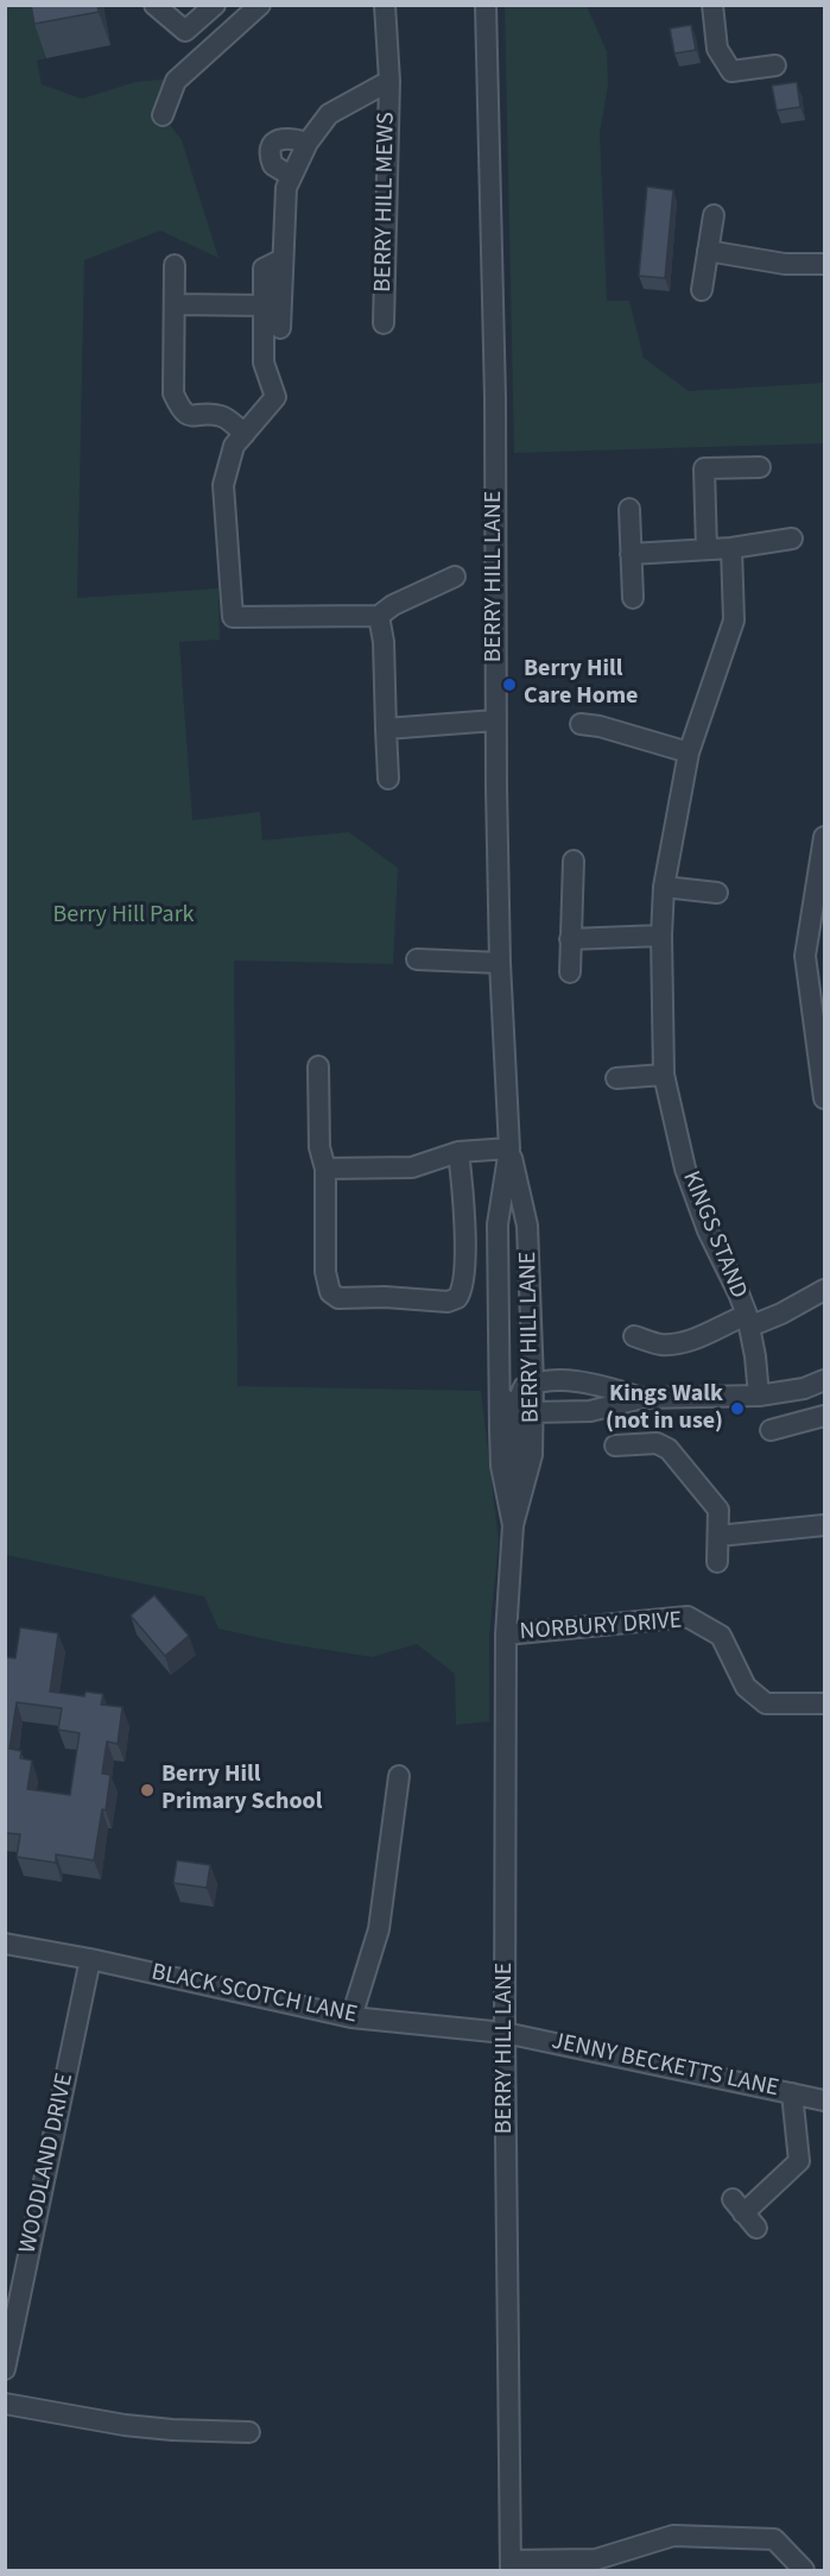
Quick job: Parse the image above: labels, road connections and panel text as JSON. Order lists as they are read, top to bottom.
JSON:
{
  "streets": {
    "street": [
      "BERRY HILL MEWS",
      "BERRY HILL LANE",
      "KINGS STAND",
      "NORBURY DRIVE",
      "BLACK SCOTCH LANE",
      "JENNY BECKETTS LANE",
      "WOODLAND DRIVE"
    ]
  },
  "crossings": [
    ["BERRY HILL LANE", "NORBURY DRIVE"],
    ["BERRY HILL LANE", "BLACK SCOTCH LANE"],
    ["BERRY HILL LANE", "JENNY BECKETTS LANE"],
    ["BLACK SCOTCH LANE", "JENNY BECKETTS LANE"],
    ["BLACK SCOTCH LANE", "WOODLAND DRIVE"]
  ],
  "parks": ["Berry Hill Park"],
  "places": ["Berry Hill Care Home", "Kings Walk (not in use)", "Berry Hill Primary School"]
}
